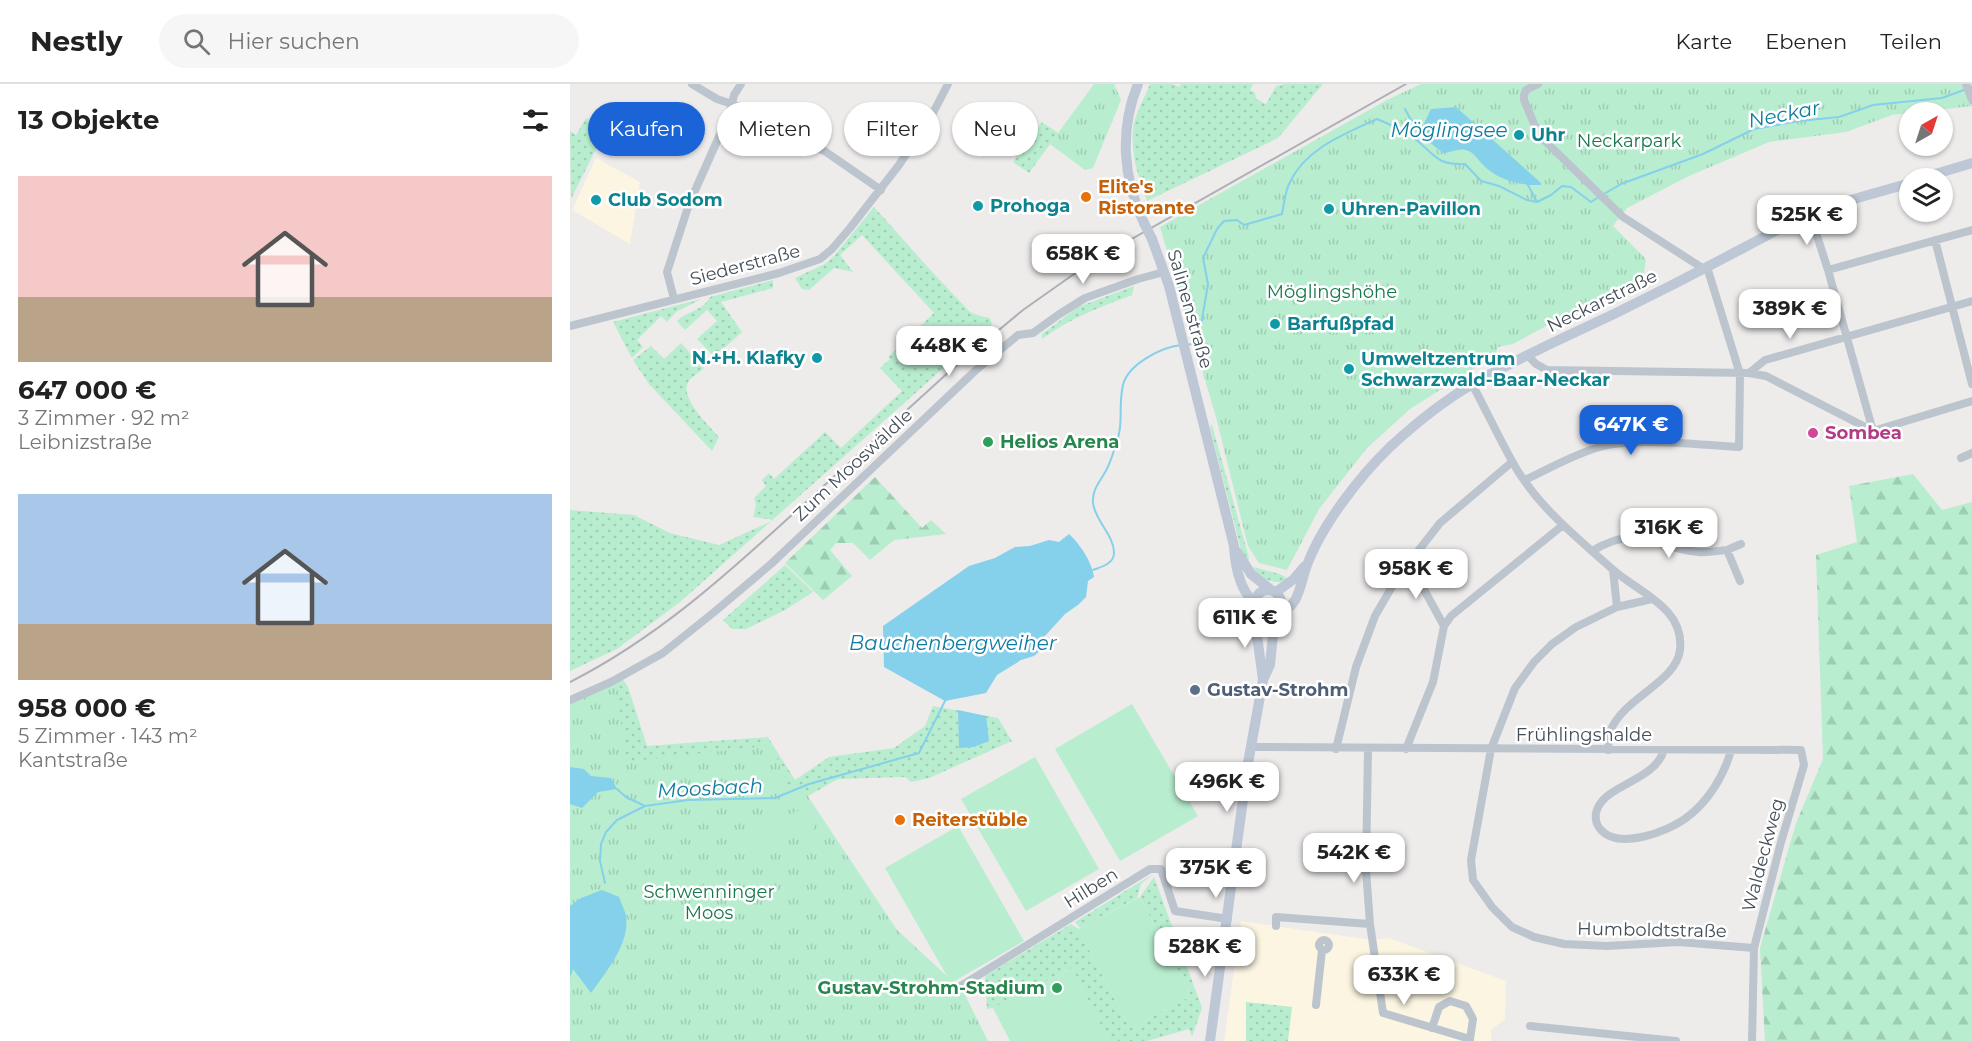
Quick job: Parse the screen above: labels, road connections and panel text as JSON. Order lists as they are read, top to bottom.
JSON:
{
  "streets": {
    "main road": ["Neckarstraße", "Salinenstraße"],
    "street": [
      "Siederstraße",
      "Zum Mooswäldle",
      "Frühlingshalde",
      "Waldeckweg",
      "Hilben",
      "Humboldtstraße"
    ]
  },
  "crossings": [
    ["Neckarstraße", "Salinenstraße"],
    ["Salinenstraße", "Zum Mooswäldle"],
    ["Frühlingshalde", "Waldeckweg"],
    ["Frühlingshalde", "Humboldtstraße"],
    ["Waldeckweg", "Humboldtstraße"]
  ],
  "water": [
    "Neckar",
    "Möglingsee",
    "Bauchenbergweiher",
    "Moosbach"
  ],
  "parks": ["Neckarpark", "Möglingshöhe", "Schwenninger Moos"],
  "places": [
    "Uhr",
    "Elite's Ristorante",
    "Club Sodom",
    "Prohoga",
    "Uhren-Pavillon",
    "Barfußpfad",
    "N.+H. Klafky",
    "Umweltzentrum Schwarzwald-Baar-Neckar",
    "Sombea",
    "Helios Arena",
    "Gustav-Strohm",
    "Reiterstüble",
    "Gustav-Strohm-Stadium"
  ],
  "north": "top right",
  "page": {
    "header": "Nestly",
    "search": "Hier suchen",
    "nav": ["Karte", "Ebenen", "Teilen"],
    "heading": "13 Objekte",
    "chip": [
      "Kaufen",
      "Mieten",
      "Filter",
      "Neu"
    ],
    "list": [
      {
        "name": "647 000 €",
        "note": "3 Zimmer · 92 m² · Leibnizstraße"
      },
      {
        "name": "958 000 €",
        "note": "5 Zimmer · 143 m² · Kantstraße"
      }
    ],
    "price": [
      "525K €",
      "658K €",
      "389K €",
      "448K €",
      "647K €",
      "316K €",
      "958K €",
      "611K €",
      "496K €",
      "542K €",
      "375K €",
      "528K €",
      "633K €"
    ]
  }
}
